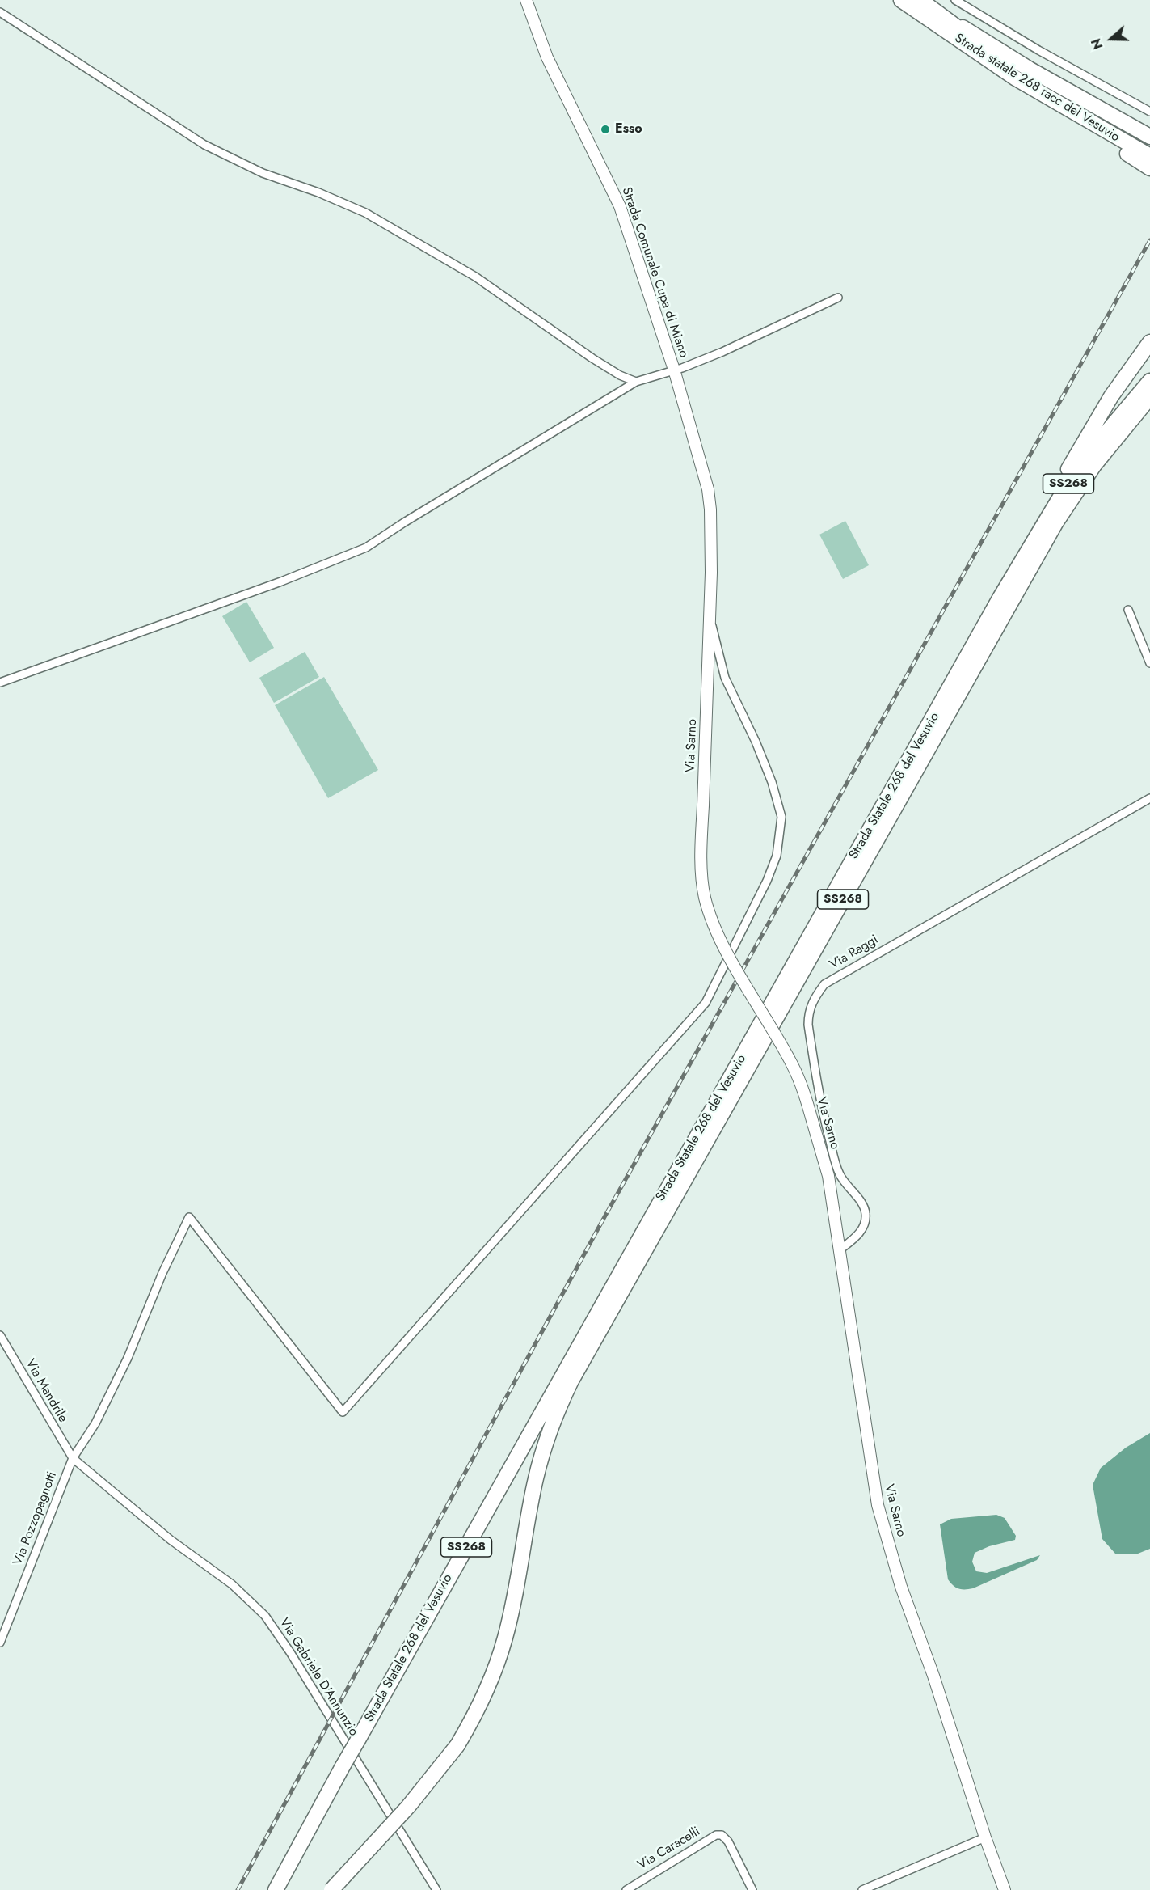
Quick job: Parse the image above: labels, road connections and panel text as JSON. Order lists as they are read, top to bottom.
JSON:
{
  "streets": {
    "highway": ["Strada statale 268 racc del Vesuvio", "SS268", "Strada Statale 268 del Vesuvio"],
    "street": [
      "Strada Comunale Cupa di Miano",
      "Via Sarno",
      "Via Raggi",
      "Via Mandrile",
      "Via Pozzopagnotti",
      "Via Gabriele D'Annunzio",
      "Via Caracelli"
    ]
  },
  "crossings": [
    ["Strada Comunale Cupa di Miano", "Via Sarno"],
    ["Via Sarno", "Via Raggi"],
    ["Via Sarno", "Via Pozzopagnotti"],
    ["Via Mandrile", "Via Pozzopagnotti"],
    ["Via Mandrile", "Via Gabriele D'Annunzio"],
    ["Via Pozzopagnotti", "Via Gabriele D'Annunzio"]
  ],
  "places": ["Esso"],
  "north": "left"
}
